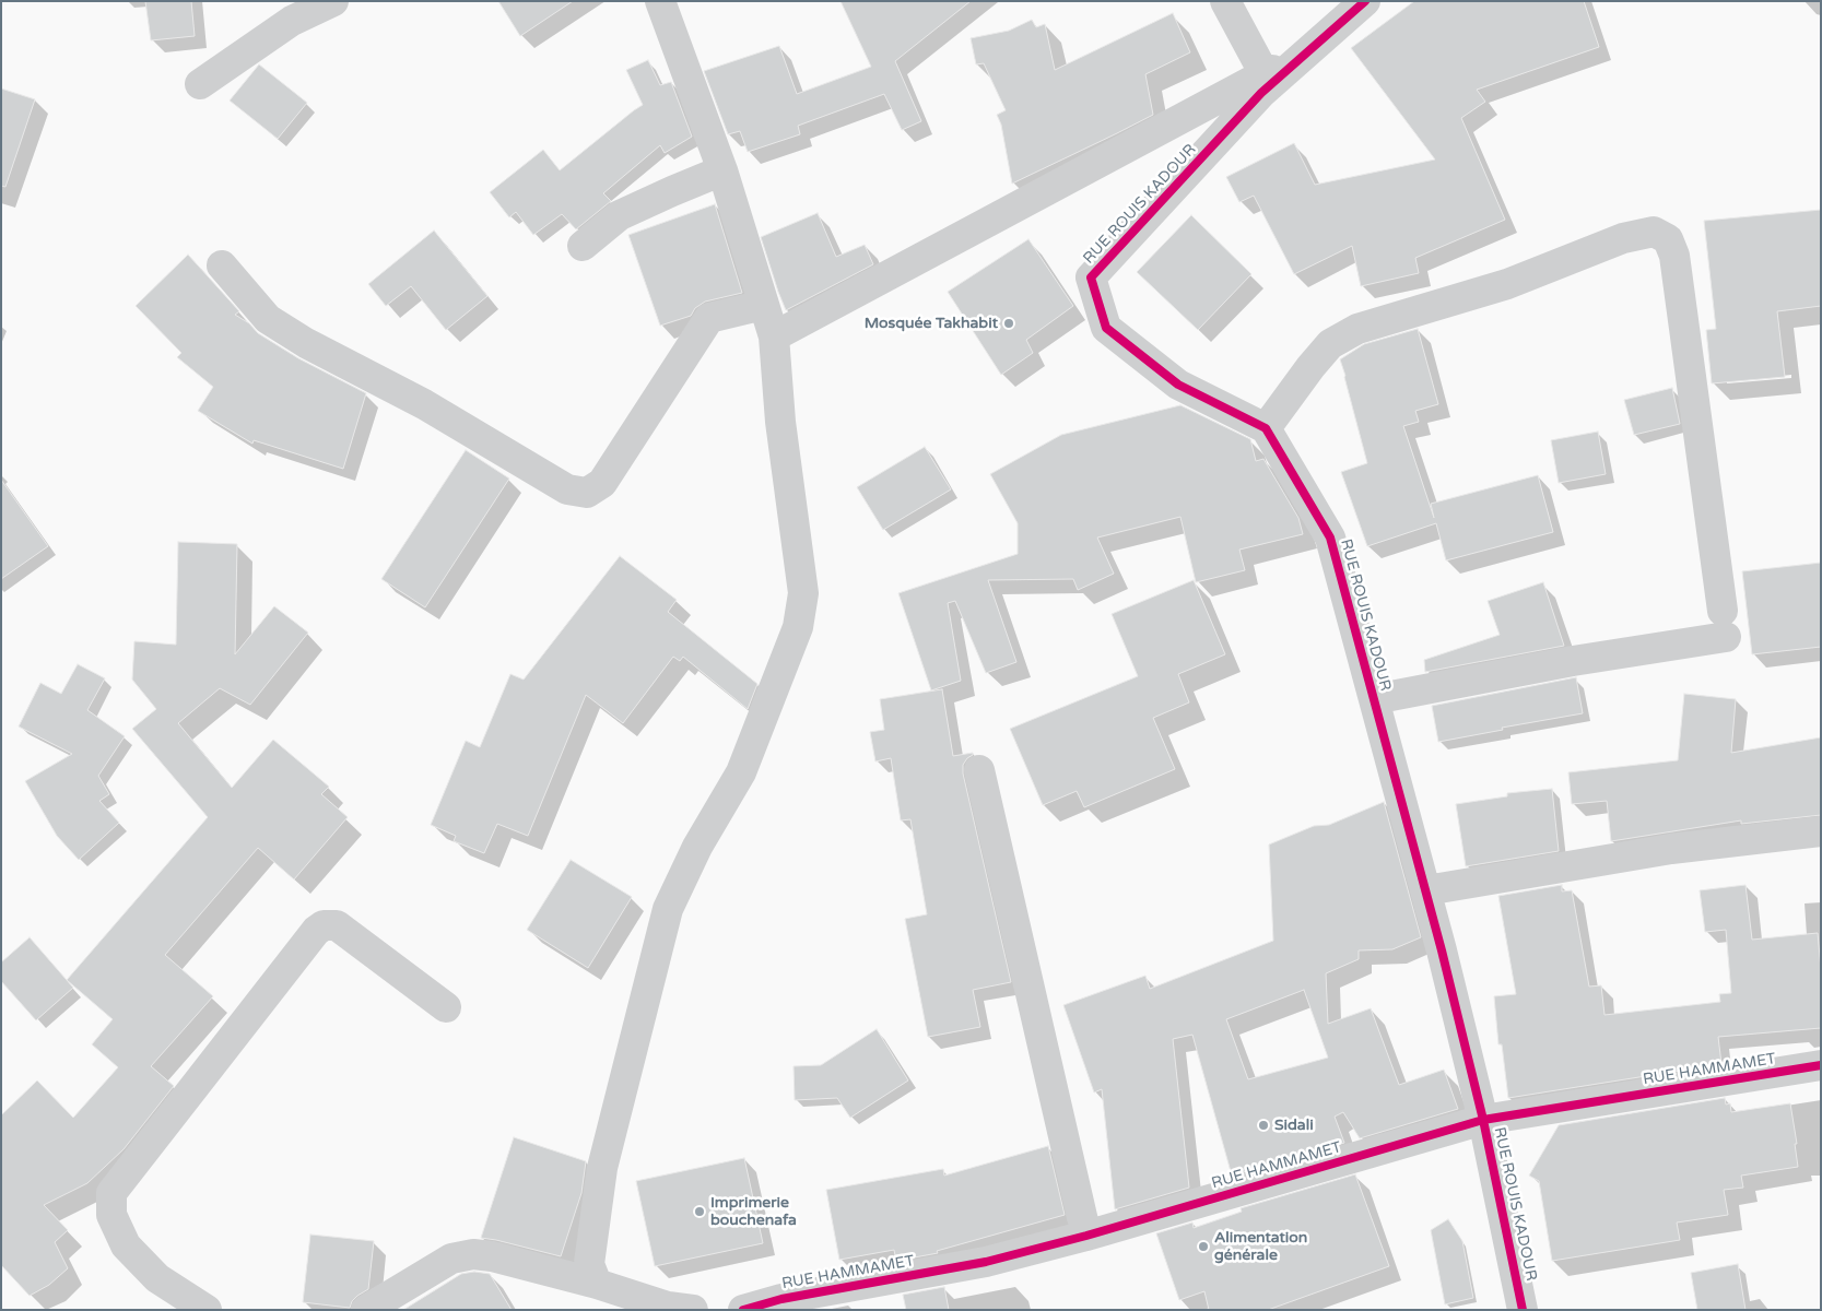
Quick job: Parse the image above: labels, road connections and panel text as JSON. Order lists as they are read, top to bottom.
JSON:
{
  "streets": {
    "street": ["RUE ROUIS KADOUR", "RUE HAMMAMET"]
  },
  "crossings": [
    ["RUE ROUIS KADOUR", "RUE HAMMAMET"]
  ],
  "places": [
    "Mosquée Takhabit",
    "Sidali",
    "Imprimerie bouchenafa",
    "Alimentation générale"
  ]
}
